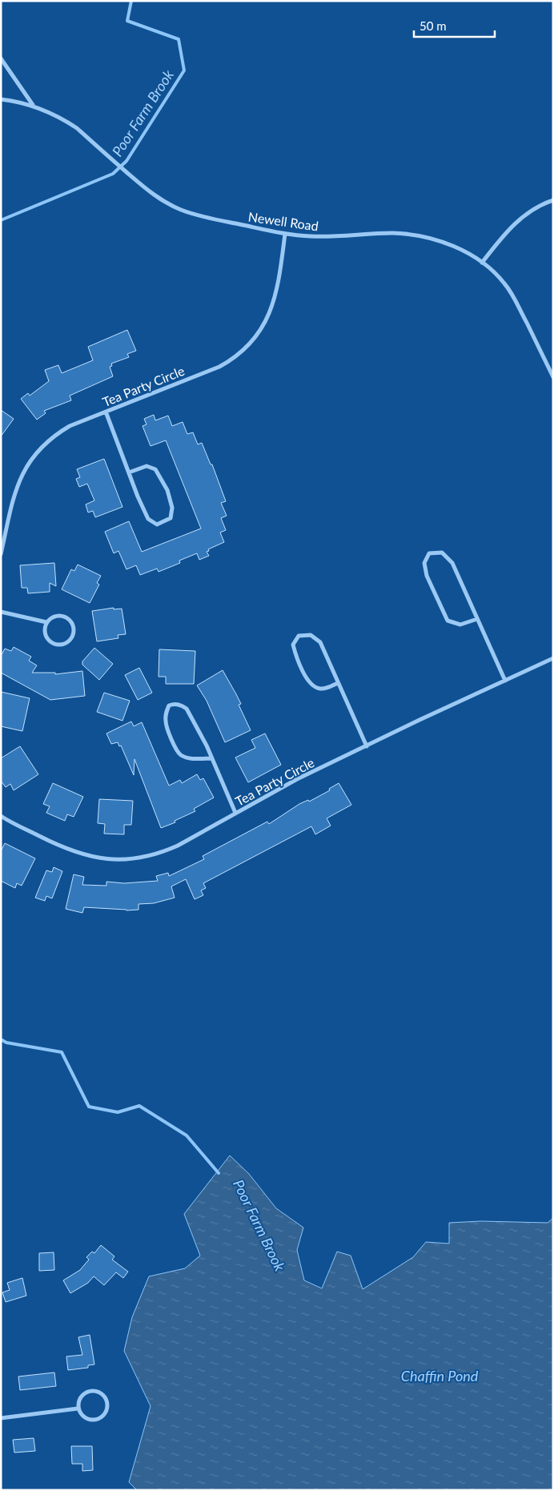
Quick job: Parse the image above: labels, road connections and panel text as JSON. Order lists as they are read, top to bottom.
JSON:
{
  "streets": {
    "street": ["Newell Road", "Tea Party Circle"]
  },
  "crossings": [
    ["Newell Road", "Tea Party Circle"]
  ],
  "water": ["Poor Farm Brook", "Chaffin Pond"],
  "scale_bar": "50 m"
}
